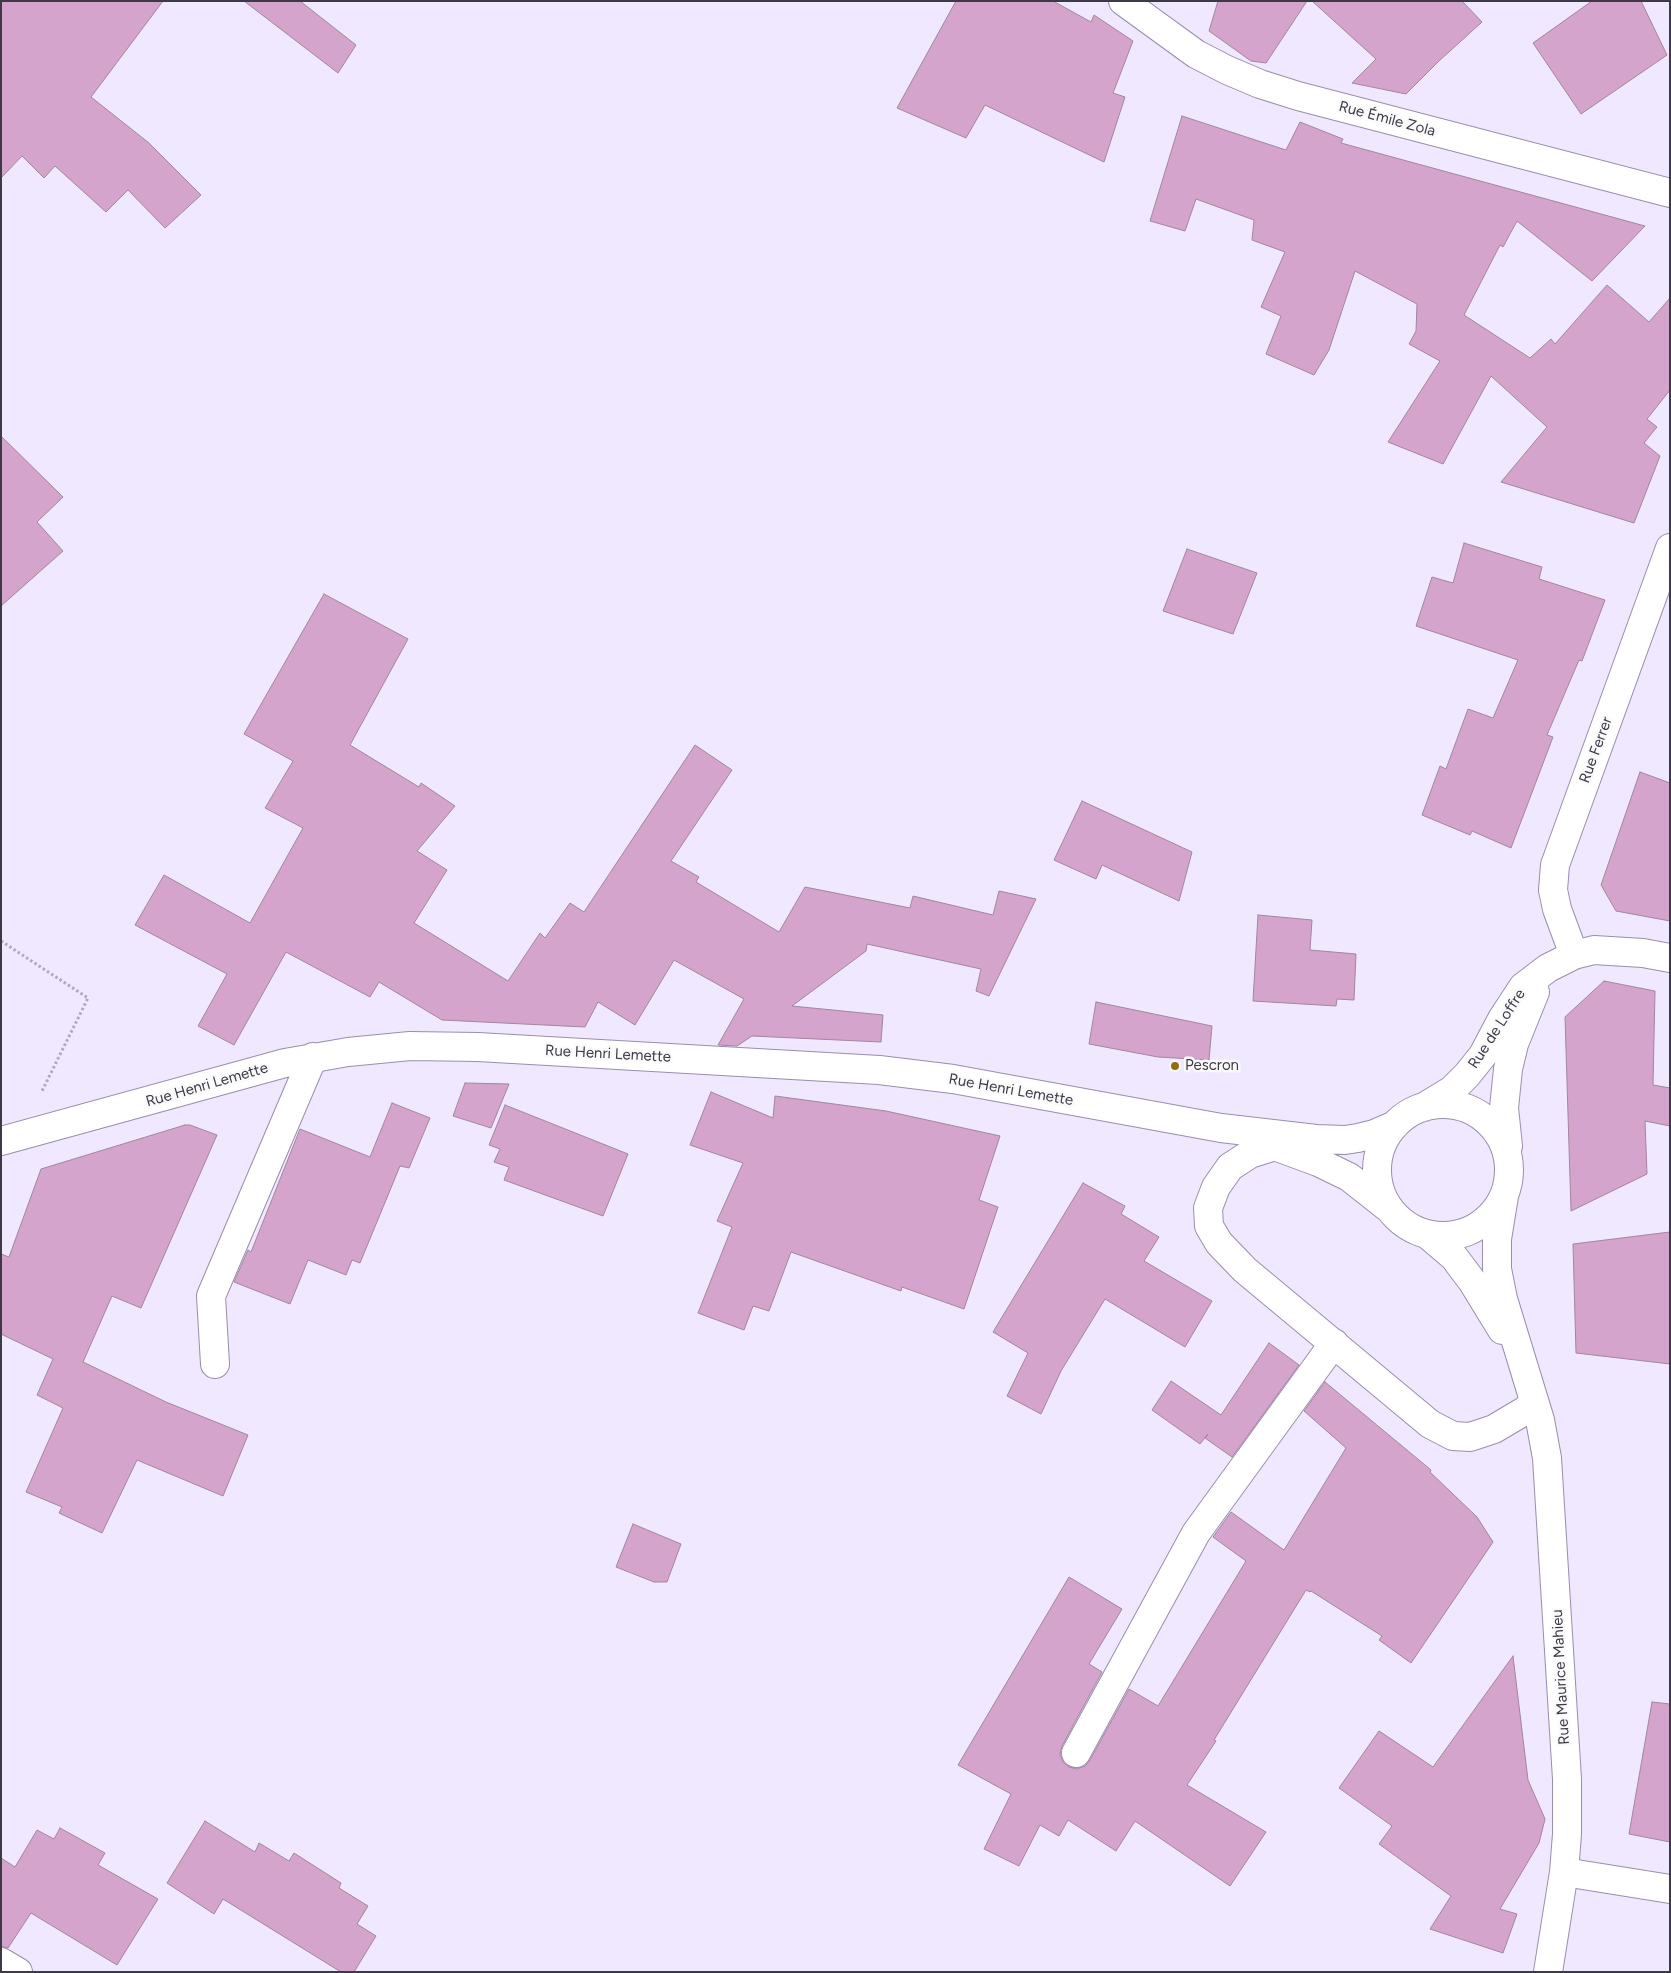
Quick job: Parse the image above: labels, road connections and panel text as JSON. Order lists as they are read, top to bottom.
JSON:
{
  "streets": {
    "street": [
      "Rue Émile Zola",
      "Rue Ferrer",
      "Rue de Loffre",
      "Rue Henri Lemette",
      "Rue Maurice Mahieu"
    ]
  },
  "crossings": [
    ["Rue Ferrer", "Rue de Loffre"],
    ["Rue de Loffre", "Rue Henri Lemette"],
    ["Rue de Loffre", "Rue Maurice Mahieu"],
    ["Rue Henri Lemette", "Rue Maurice Mahieu"]
  ],
  "places": ["Pescron"]
}
